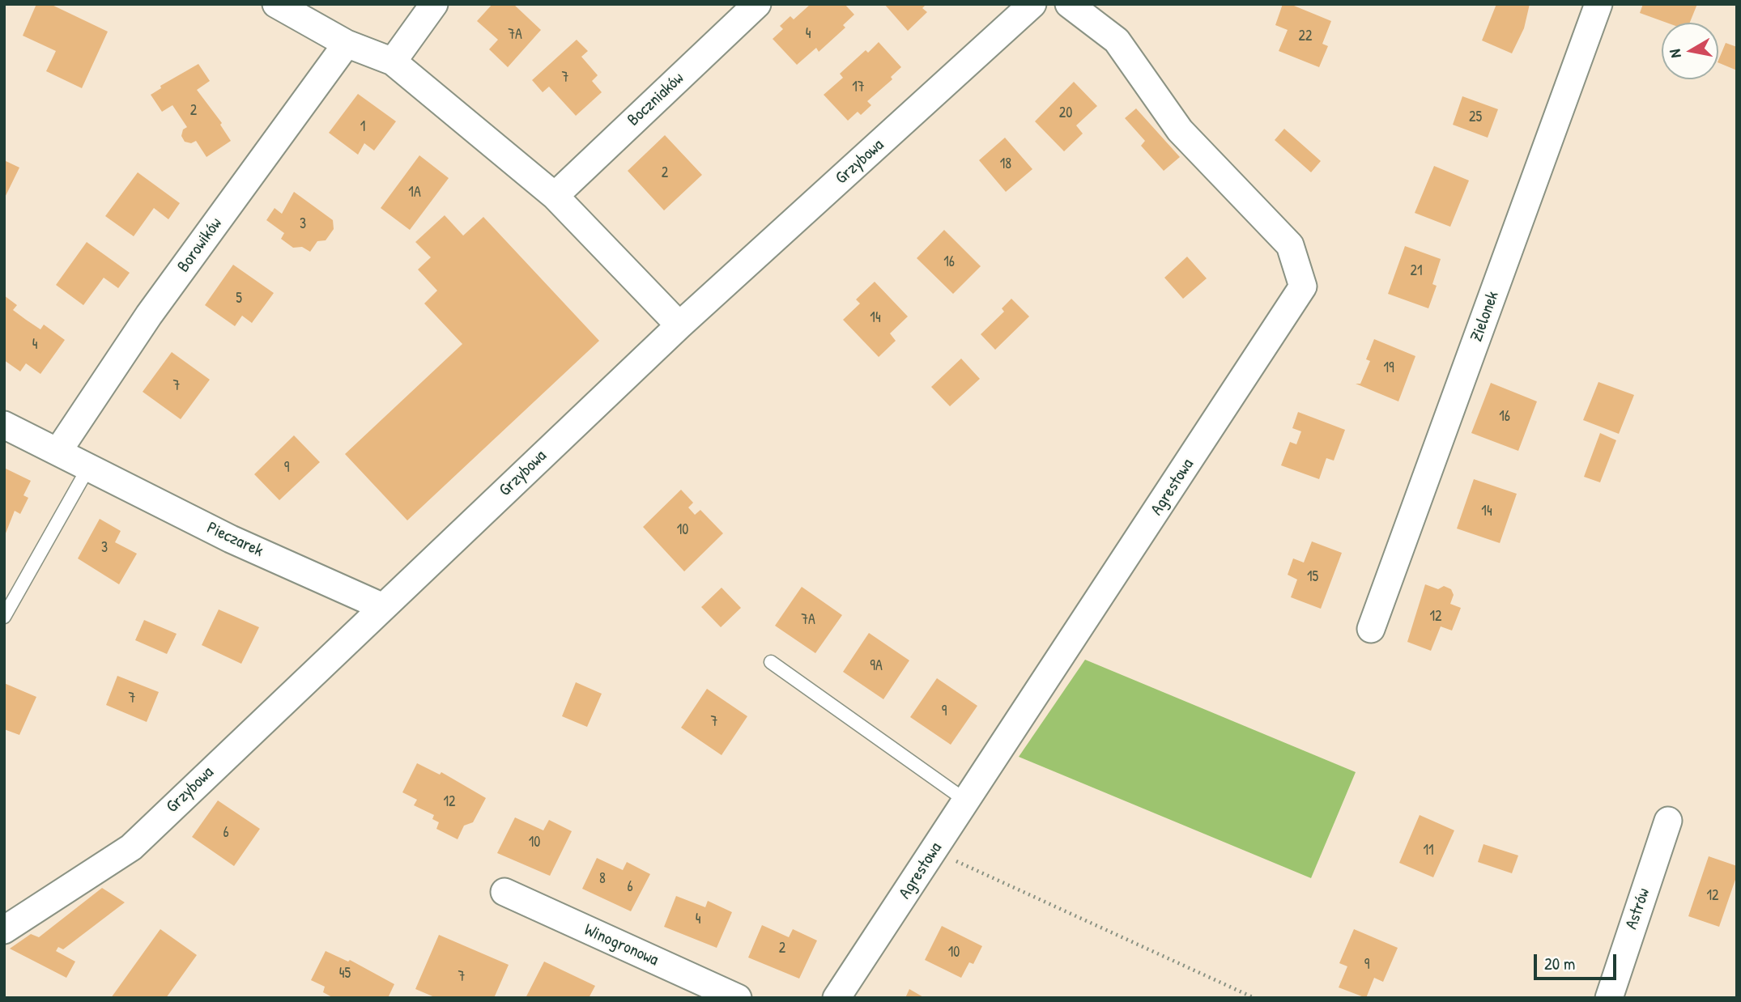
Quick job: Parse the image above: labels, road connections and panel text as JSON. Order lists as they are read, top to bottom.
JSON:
{
  "streets": {
    "street": [
      "Boczniaków",
      "Grzybowa",
      "Borowików",
      "Zielonek",
      "Agrestowa",
      "Pieczarek",
      "Astrów",
      "Winogronowa"
    ]
  },
  "crossings": [
    ["Grzybowa", "Pieczarek"],
    ["Borowików", "Pieczarek"]
  ],
  "house_numbers": [
    "4",
    "7A",
    "22",
    "7",
    "17",
    "2",
    "20",
    "25",
    "1",
    "18",
    "2",
    "1A",
    "3",
    "16",
    "21",
    "5",
    "14",
    "4",
    "19",
    "7",
    "16",
    "9",
    "14",
    "10",
    "3",
    "15",
    "12",
    "7A",
    "9A",
    "7",
    "9",
    "7",
    "12",
    "6",
    "10",
    "11",
    "8",
    "6",
    "12",
    "4",
    "2",
    "10",
    "9",
    "45",
    "7"
  ],
  "scale_bar": "20 m",
  "north": "left"
}
